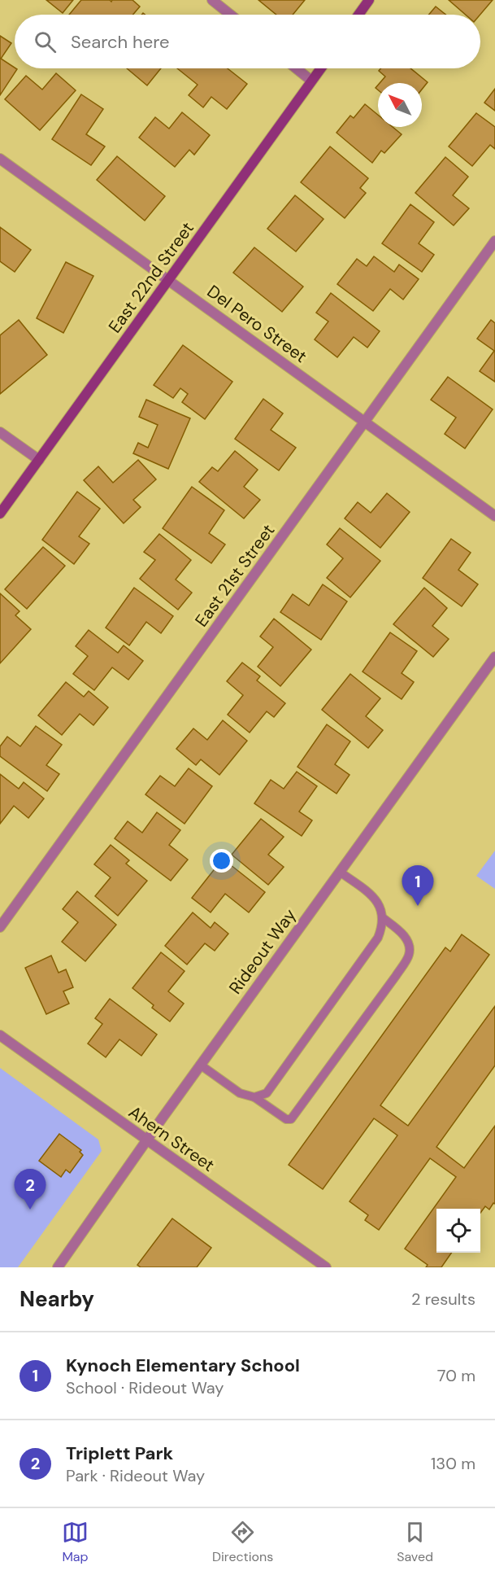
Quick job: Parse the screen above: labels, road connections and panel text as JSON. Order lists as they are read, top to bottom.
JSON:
{
  "streets": {
    "street": [
      "East 22nd Street",
      "Del Pero Street",
      "East 21st Street",
      "Rideout Way",
      "Ahern Street"
    ]
  },
  "crossings": [
    ["East 22nd Street", "Del Pero Street"],
    ["Del Pero Street", "East 21st Street"],
    ["Rideout Way", "Ahern Street"]
  ],
  "north": "top left",
  "page": {
    "search": "Search here",
    "pins": ["1", "2"],
    "heading": ["Nearby", "2 results"],
    "list": [
      {
        "mark": "1",
        "name": "Kynoch Elementary School",
        "note": "School · Rideout Way",
        "value": "70 m"
      },
      {
        "mark": "2",
        "name": "Triplett Park",
        "note": "Park · Rideout Way",
        "value": "130 m"
      }
    ],
    "nav": ["Map", "Directions", "Saved"]
  }
}
